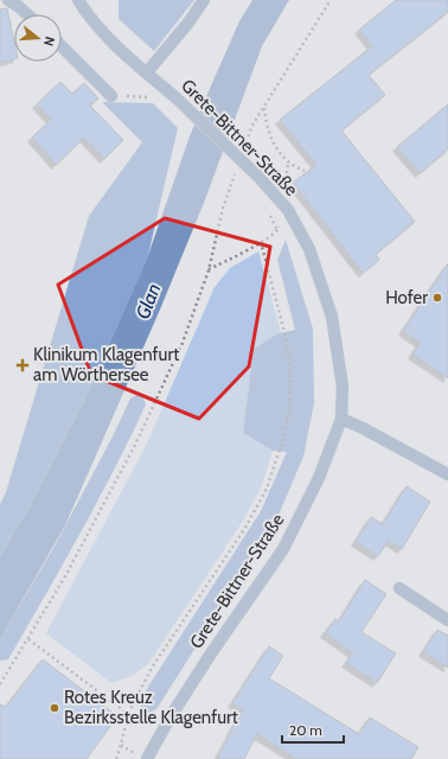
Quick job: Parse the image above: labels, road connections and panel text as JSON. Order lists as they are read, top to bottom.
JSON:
{
  "streets": {
    "street": ["Grete-Bittner-Straße"]
  },
  "water": ["Glan"],
  "places": {
    "other": ["Hofer", "Rotes Kreuz Bezirksstelle Klagenfurt"],
    "health": ["Klinikum Klagenfurt am Wörthersee"]
  },
  "scale_bar": "20 m",
  "north": "right"
}
